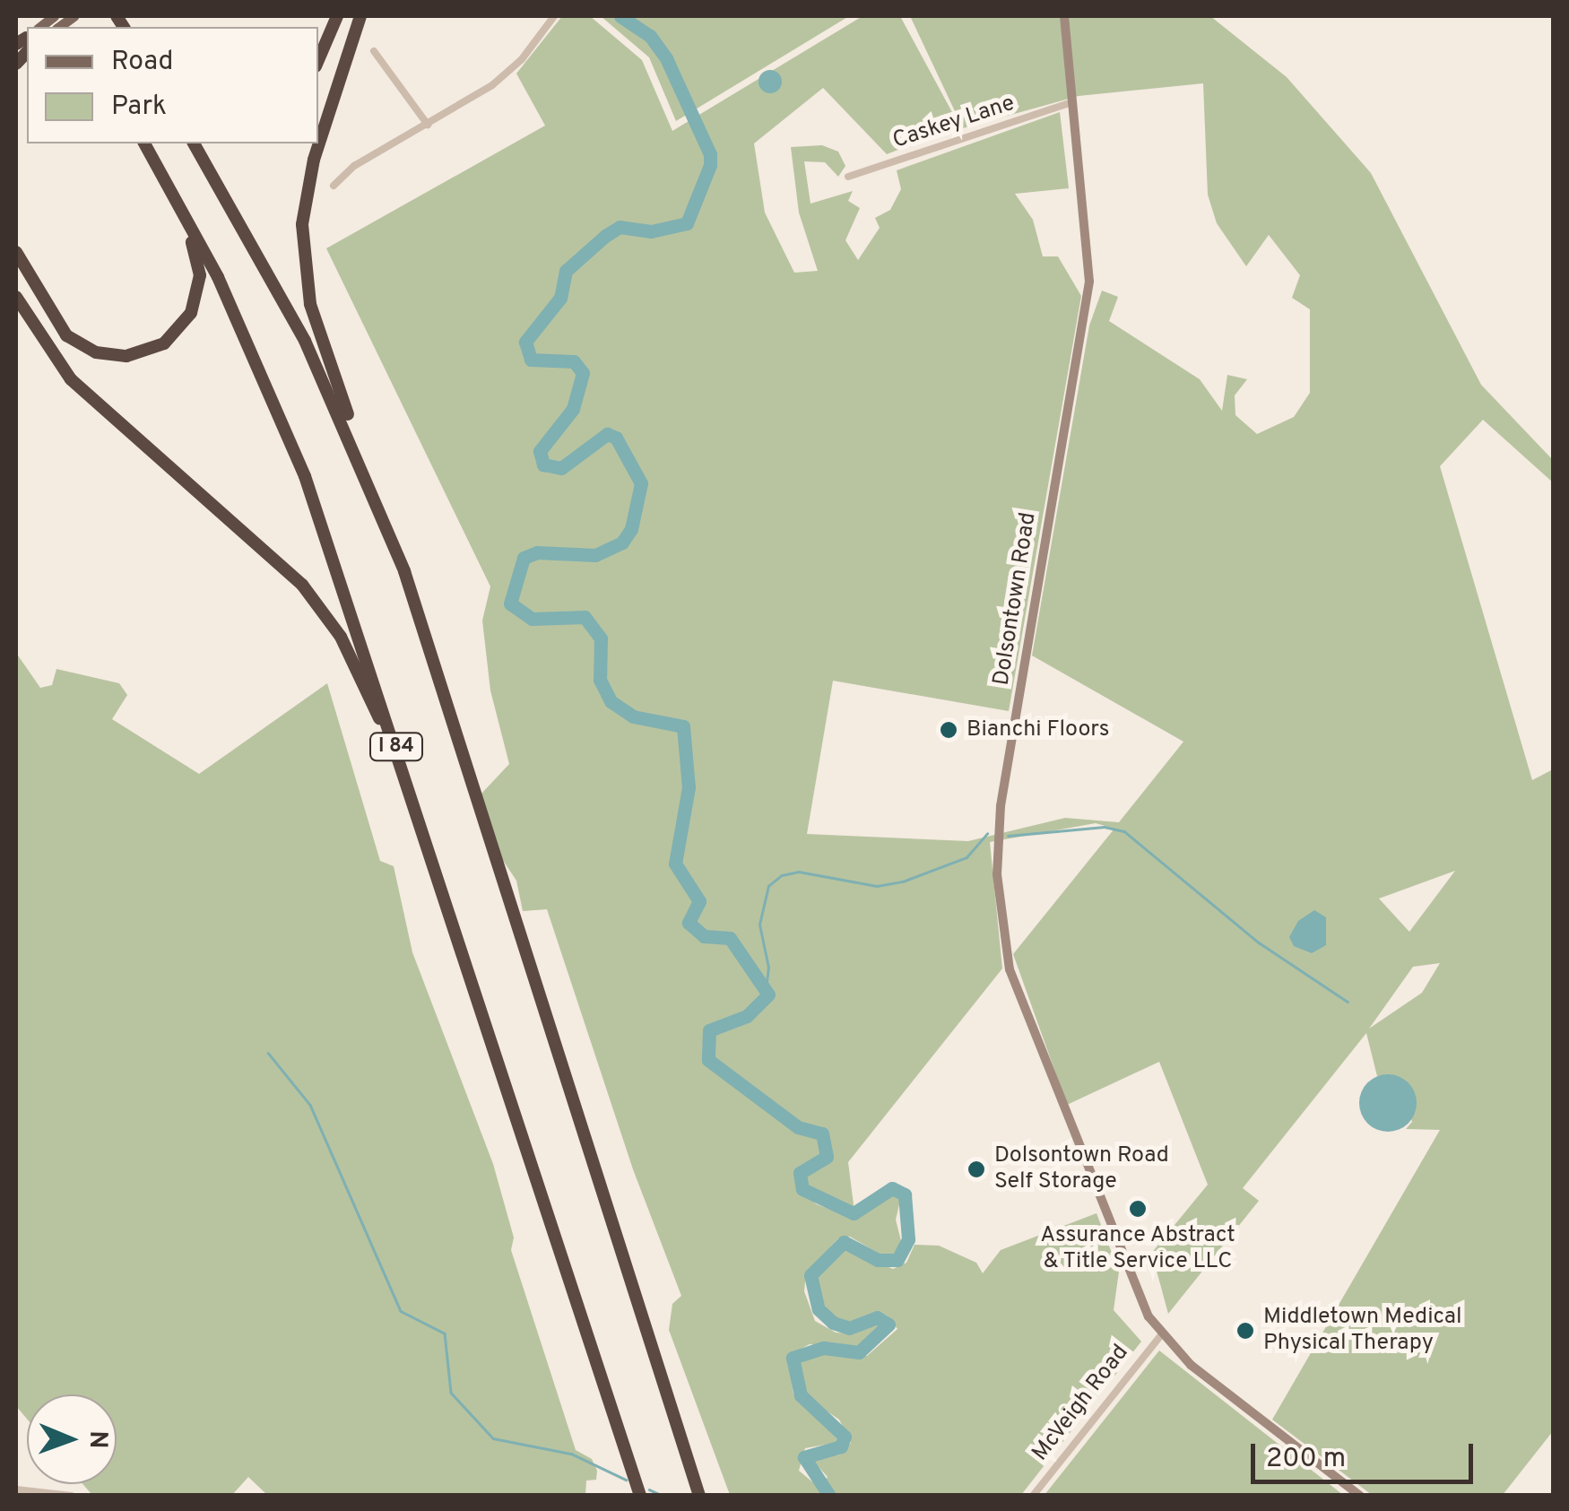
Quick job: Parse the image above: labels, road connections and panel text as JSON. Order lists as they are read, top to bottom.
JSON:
{
  "streets": {
    "highway": ["I 84"],
    "street": ["Caskey Lane", "Dolsontown Road", "McVeigh Road"]
  },
  "crossings": [
    ["Caskey Lane", "Dolsontown Road"],
    ["Dolsontown Road", "McVeigh Road"]
  ],
  "places": [
    "Bianchi Floors",
    "Dolsontown Road Self Storage",
    "Assurance Abstract & Title Service LLC",
    "Middletown Medical Physical Therapy"
  ],
  "legend": ["Road", "Park"],
  "scale_bar": "200 m",
  "north": "right"
}
